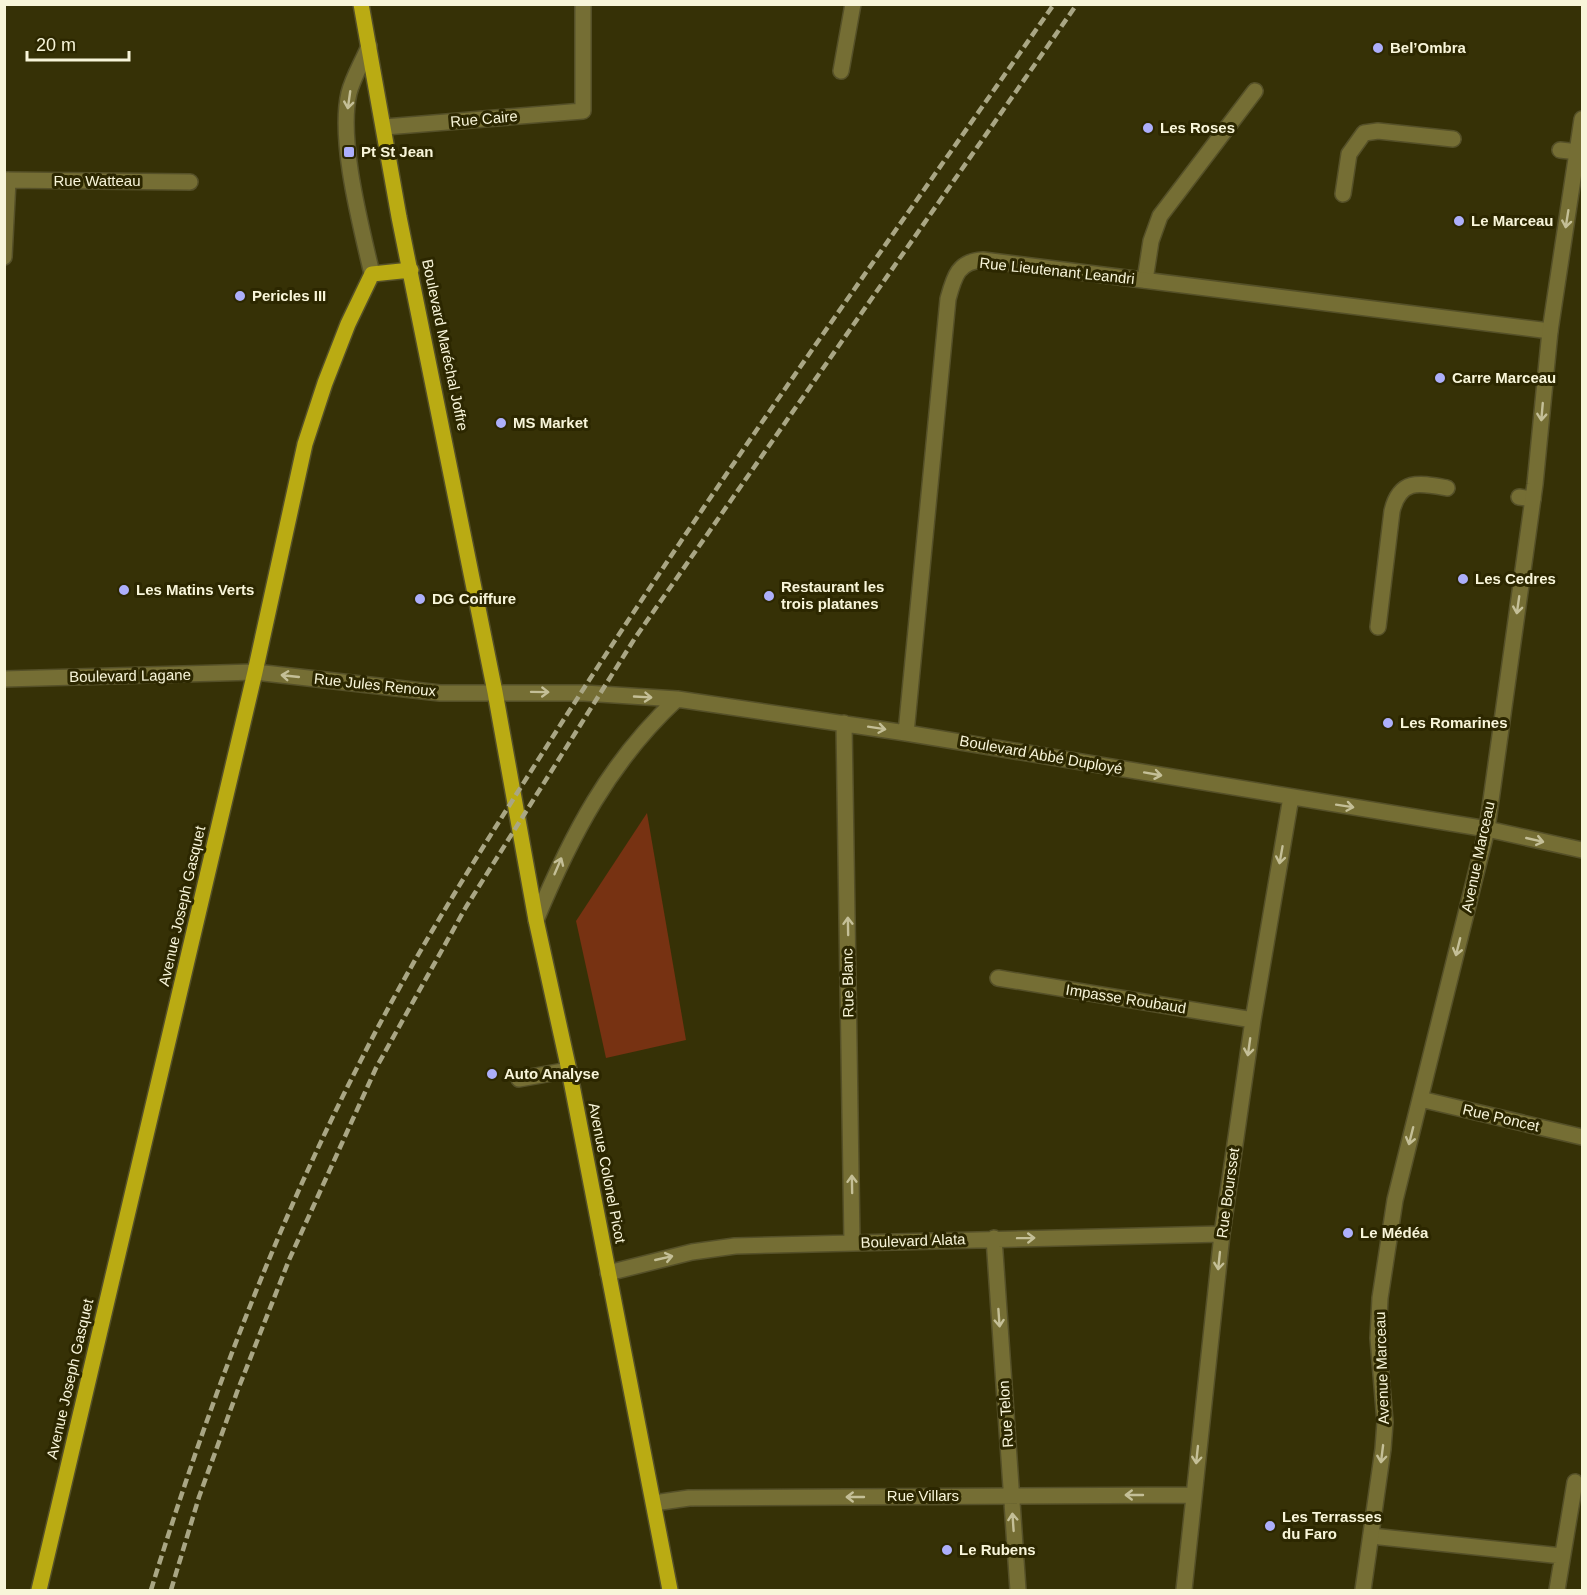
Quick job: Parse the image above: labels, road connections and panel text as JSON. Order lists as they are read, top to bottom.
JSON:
{
  "streets": {
    "main road": ["Boulevard Maréchal Joffre", "Avenue Joseph Gasquet", "Avenue Colonel Picot"],
    "street": [
      "Rue Caire",
      "Rue Watteau",
      "Rue Lieutenant Leandri",
      "Boulevard Lagane",
      "Rue Jules Renoux",
      "Boulevard Abbé Duployé",
      "Avenue Marceau",
      "Rue Blanc",
      "Impasse Roubaud",
      "Rue Poncet",
      "Rue Boursset",
      "Boulevard Alata",
      "Rue Telon",
      "Rue Villars"
    ]
  },
  "crossings": [
    ["Rue Caire", "Boulevard Maréchal Joffre"],
    ["Rue Lieutenant Leandri", "Boulevard Abbé Duployé"],
    ["Rue Lieutenant Leandri", "Avenue Marceau"],
    ["Boulevard Maréchal Joffre", "Rue Jules Renoux"],
    ["Boulevard Maréchal Joffre", "Boulevard Abbé Duployé"],
    ["Boulevard Maréchal Joffre", "Avenue Colonel Picot"],
    ["Boulevard Lagane", "Rue Jules Renoux"],
    ["Boulevard Lagane", "Avenue Joseph Gasquet"],
    ["Rue Jules Renoux", "Boulevard Abbé Duployé"],
    ["Rue Jules Renoux", "Avenue Joseph Gasquet"],
    ["Rue Jules Renoux", "Avenue Colonel Picot"],
    ["Boulevard Abbé Duployé", "Avenue Marceau"],
    ["Boulevard Abbé Duployé", "Rue Blanc"],
    ["Boulevard Abbé Duployé", "Avenue Colonel Picot"],
    ["Boulevard Abbé Duployé", "Rue Boursset"],
    ["Avenue Marceau", "Rue Poncet"],
    ["Rue Blanc", "Boulevard Alata"],
    ["Impasse Roubaud", "Rue Boursset"],
    ["Avenue Colonel Picot", "Boulevard Alata"],
    ["Avenue Colonel Picot", "Rue Villars"],
    ["Rue Boursset", "Boulevard Alata"],
    ["Rue Boursset", "Rue Villars"],
    ["Boulevard Alata", "Rue Telon"],
    ["Rue Telon", "Rue Villars"]
  ],
  "one_way": [
    "Rue Jules Renoux",
    "Boulevard Abbé Duployé",
    "Avenue Marceau",
    "Rue Blanc",
    "Rue Boursset",
    "Boulevard Alata",
    "Rue Villars"
  ],
  "places": {
    "other": [
      "Bel’Ombra",
      "Les Roses",
      "Le Marceau",
      "Pericles III",
      "Carre Marceau",
      "MS Market",
      "Les Cedres",
      "Les Matins Verts",
      "Restaurant les trois platanes",
      "DG Coiffure",
      "Les Romarines",
      "Auto Analyse",
      "Le Médéa",
      "Les Terrasses du Faro",
      "Le Rubens"
    ],
    "transit": ["Pt St Jean"]
  },
  "scale_bar": "20 m"
}
